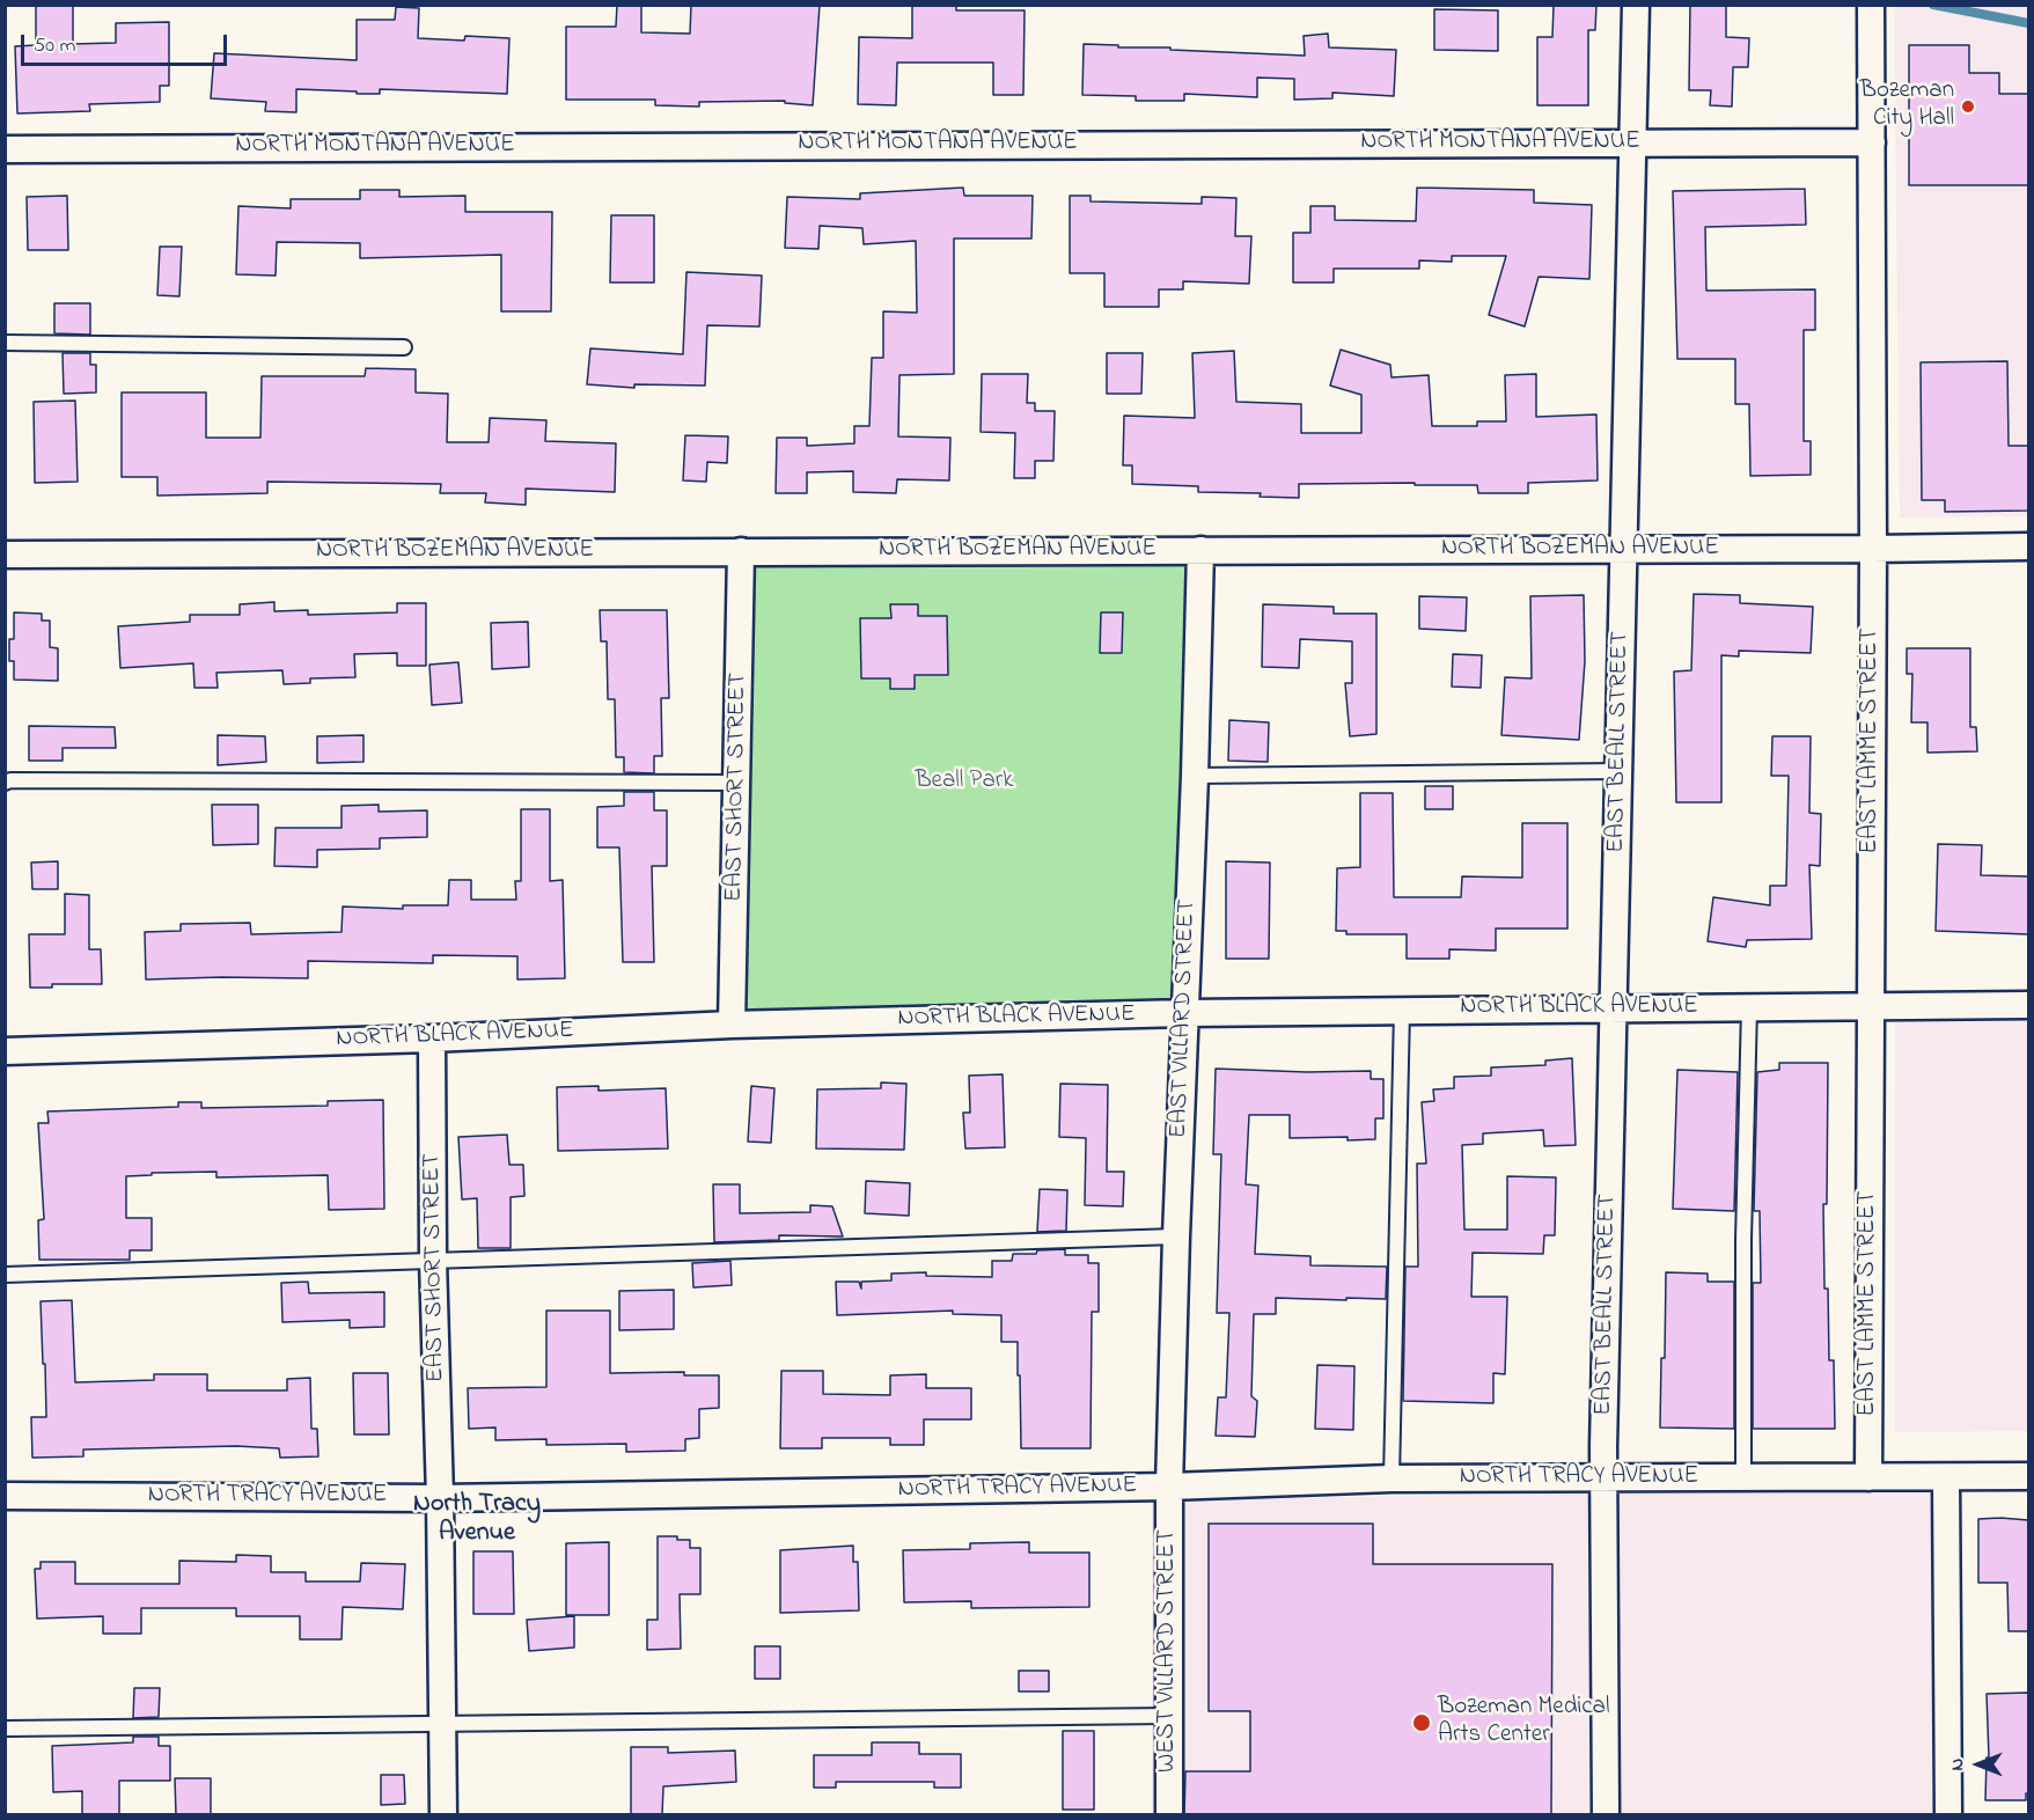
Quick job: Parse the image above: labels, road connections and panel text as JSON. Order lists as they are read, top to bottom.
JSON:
{
  "streets": {
    "street": [
      "NORTH MONTANA AVENUE",
      "NORTH BOZEMAN AVENUE",
      "EAST LAMME STREET",
      "EAST BEALL STREET",
      "EAST SHORT STREET",
      "NORTH BLACK AVENUE",
      "EAST VILLARD STREET",
      "NORTH TRACY AVENUE",
      "WEST VILLARD STREET"
    ]
  },
  "crossings": [
    ["NORTH MONTANA AVENUE", "EAST LAMME STREET"],
    ["NORTH MONTANA AVENUE", "EAST BEALL STREET"],
    ["NORTH BOZEMAN AVENUE", "EAST LAMME STREET"],
    ["NORTH BOZEMAN AVENUE", "EAST BEALL STREET"],
    ["NORTH BOZEMAN AVENUE", "EAST SHORT STREET"],
    ["NORTH BOZEMAN AVENUE", "EAST VILLARD STREET"],
    ["EAST LAMME STREET", "NORTH BLACK AVENUE"],
    ["EAST LAMME STREET", "NORTH TRACY AVENUE"],
    ["EAST BEALL STREET", "NORTH BLACK AVENUE"],
    ["EAST BEALL STREET", "NORTH TRACY AVENUE"],
    ["EAST SHORT STREET", "NORTH BLACK AVENUE"],
    ["EAST SHORT STREET", "NORTH TRACY AVENUE"],
    ["NORTH BLACK AVENUE", "EAST VILLARD STREET"],
    ["EAST VILLARD STREET", "NORTH TRACY AVENUE"],
    ["EAST VILLARD STREET", "WEST VILLARD STREET"],
    ["NORTH TRACY AVENUE", "WEST VILLARD STREET"]
  ],
  "districts": ["North Tracy Avenue"],
  "parks": ["Beall Park"],
  "places": ["Bozeman City Hall", "Bozeman Medical Arts Center"],
  "scale_bar": "50 m",
  "north": "left"
}
